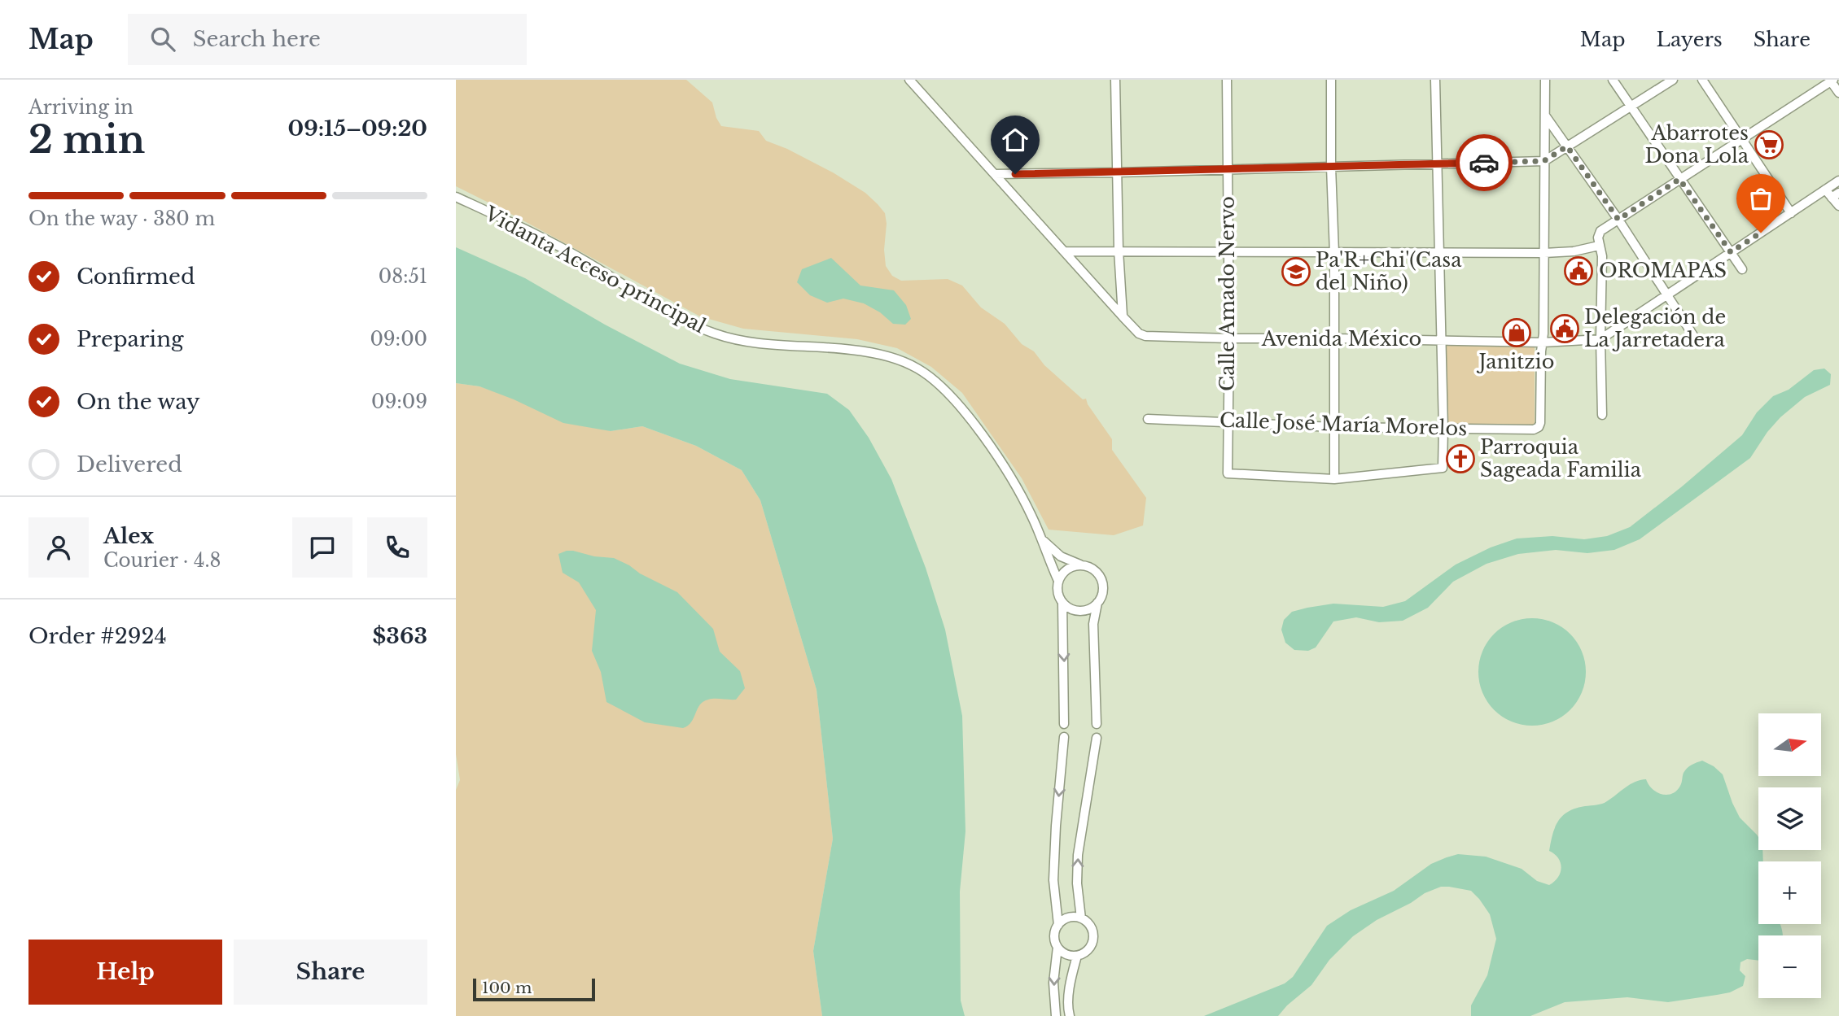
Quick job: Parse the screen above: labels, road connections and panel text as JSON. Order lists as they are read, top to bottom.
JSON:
{
  "streets": {
    "street": [
      "Vidanta Acceso principal",
      "Calle Amado Nervo",
      "Avenida México",
      "Calle José María Morelos"
    ]
  },
  "crossings": [
    ["Calle Amado Nervo", "Avenida México"],
    ["Calle Amado Nervo", "Calle José María Morelos"],
    ["Avenida México", "Calle José María Morelos"]
  ],
  "places": {
    "supermarket": ["Abarrotes Dona Lola"],
    "public building": ["OROMAPAS", "Delegación de La Jarretadera"],
    "school or university": ["Pa'R+Chi'(Casa del Niño)"],
    "shop": ["Janitzio"],
    "church": ["Parroquia Sageada Familia"]
  },
  "scale_bar": "100 m",
  "north": "right",
  "page": {
    "header": "Map",
    "search": "Search here",
    "nav": ["Map", "Layers", "Share"],
    "heading": ["2 min", "Arriving in", "09:15–09:20"],
    "panel": [
      "Alex",
      "Courier · 4.8",
      "Order #2924",
      "$363"
    ],
    "bar": "On the way · 380 m",
    "list": [
      ["Confirmed", "08:51"],
      ["Preparing", "09:00"],
      ["On the way", "09:09"],
      "Delivered"
    ],
    "map_buttons": ["+", "−"],
    "buttons": ["Help", "Share"],
    "scale": "100 m"
  }
}
